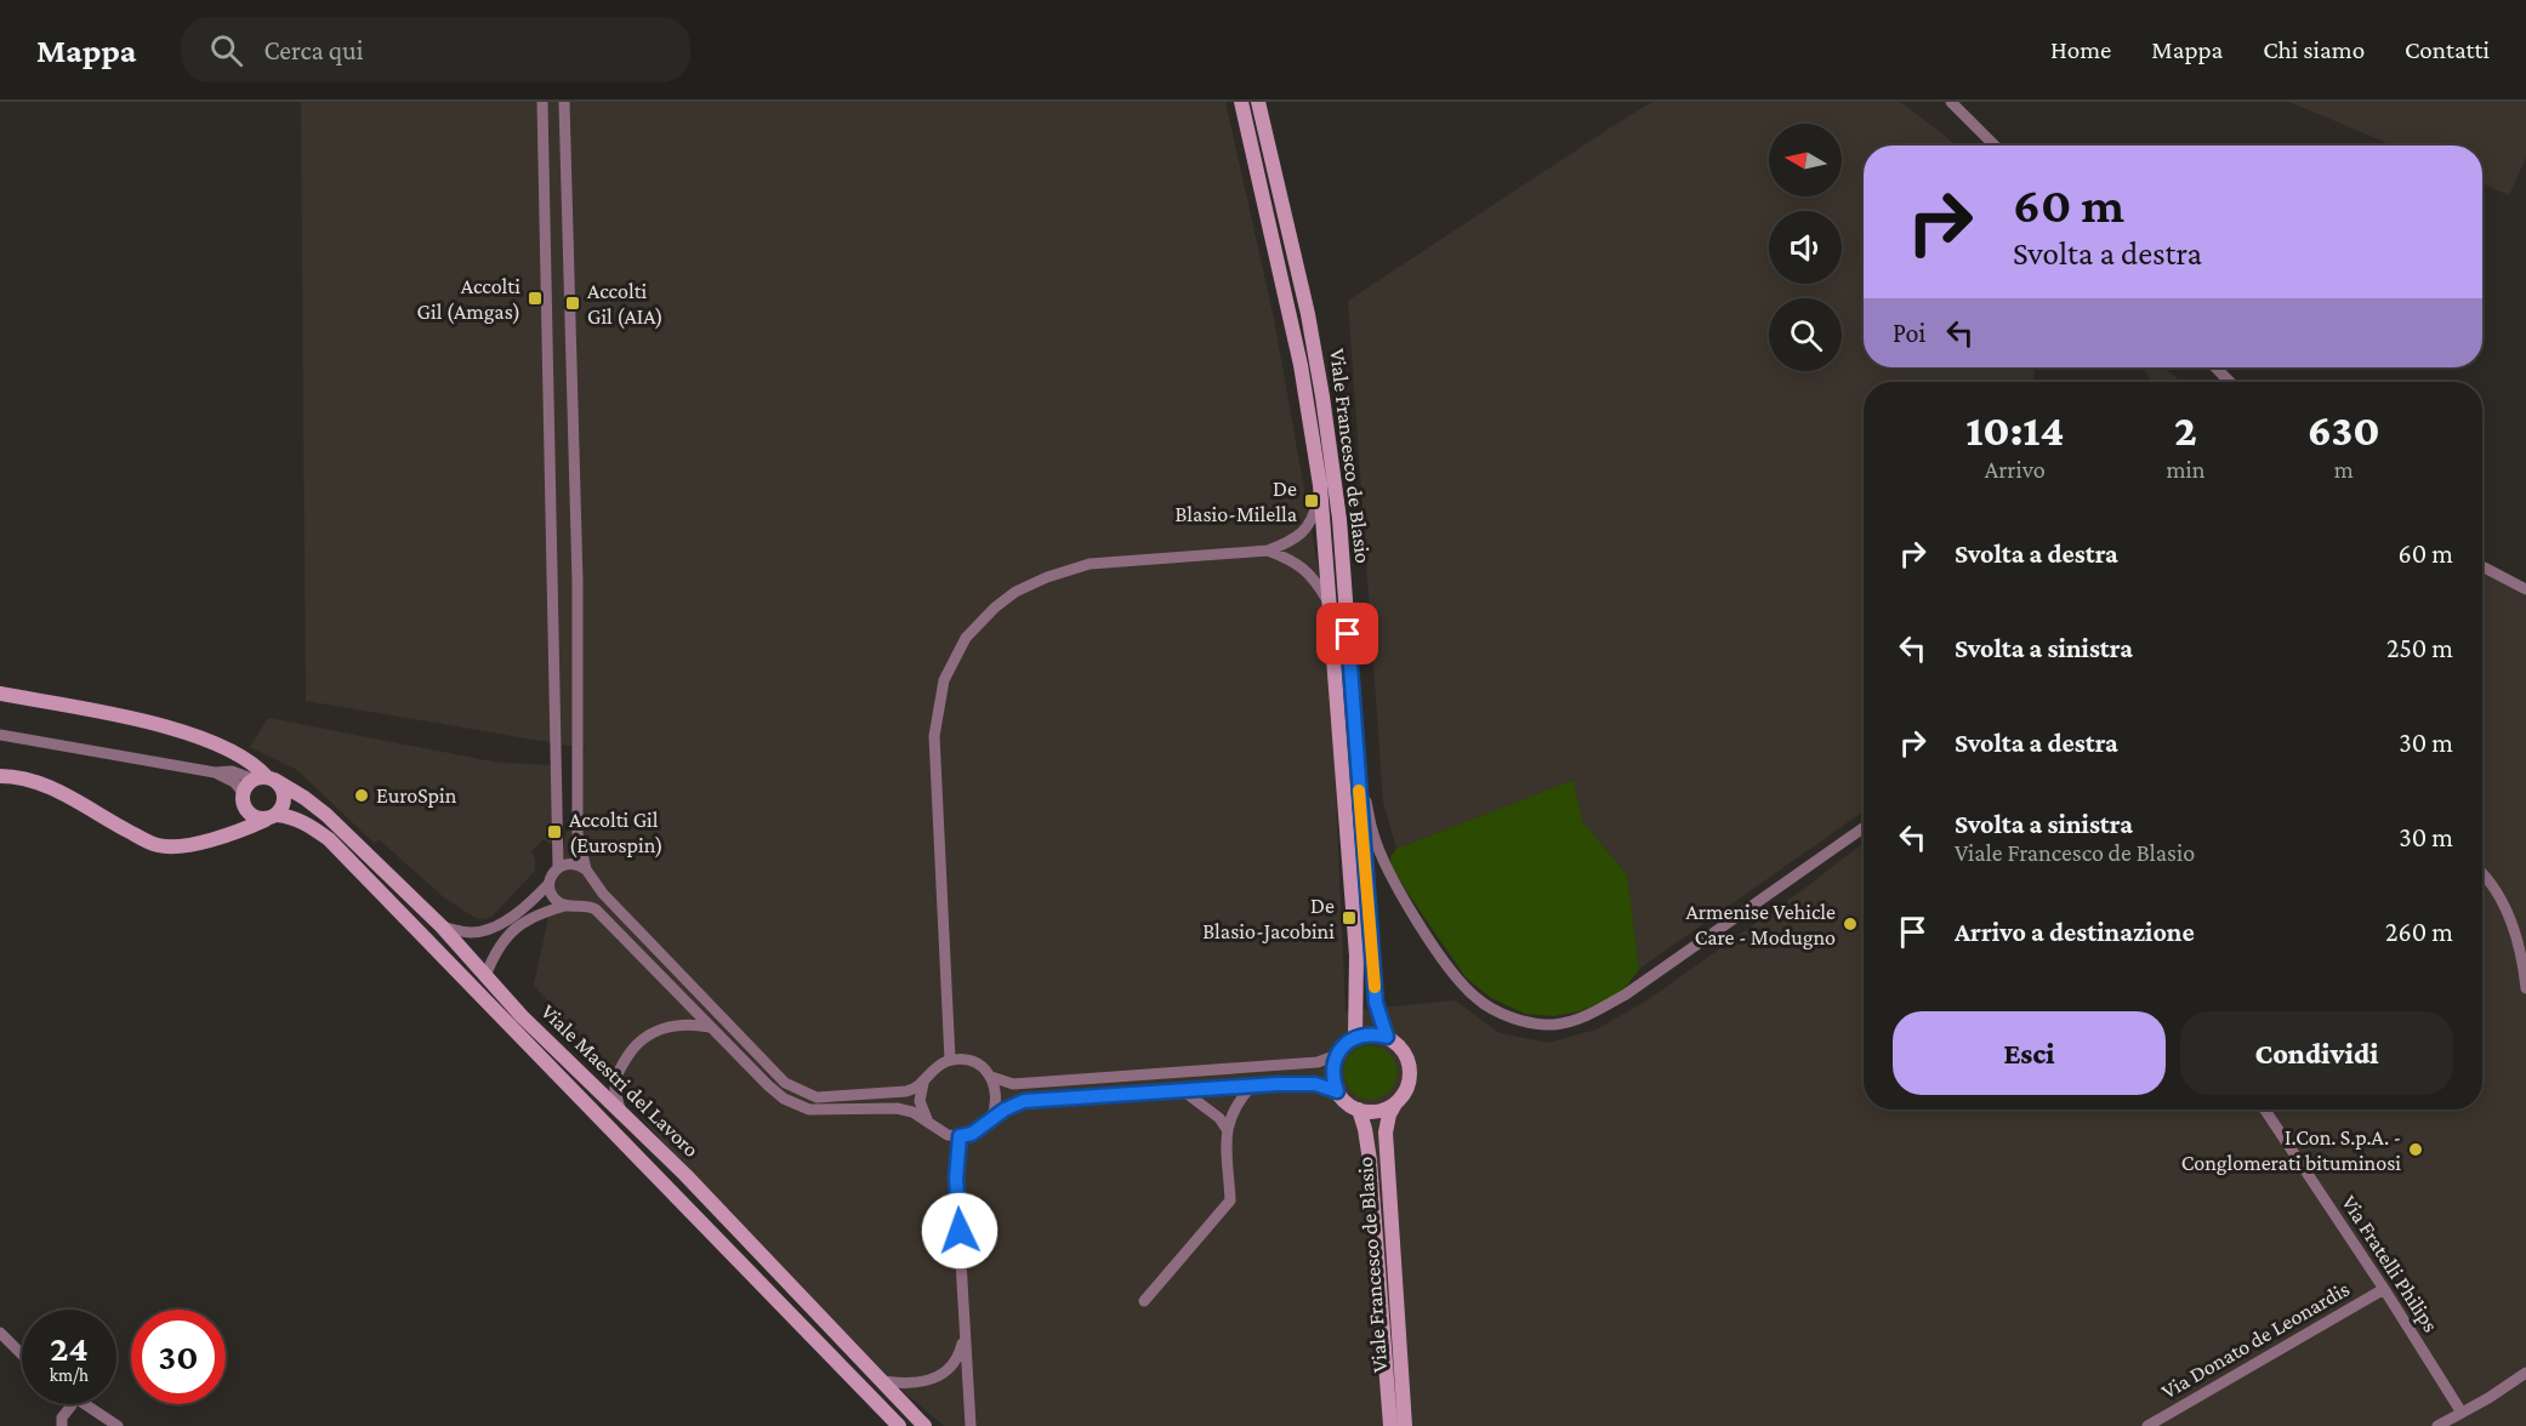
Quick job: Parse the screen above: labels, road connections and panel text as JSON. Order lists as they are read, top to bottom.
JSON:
{
  "streets": {
    "street": [
      "Viale Francesco de Blasio",
      "Viale Maestri del Lavoro",
      "Via Fratelli Philips",
      "Via Donato de Leonardis"
    ]
  },
  "crossings": [
    ["Via Fratelli Philips", "Via Donato de Leonardis"]
  ],
  "places": {
    "transit": [
      "Accolti Gil (Amgas)",
      "Accolti Gil (AIA)",
      "De Blasio-Milella",
      "Accolti Gil (Eurospin)",
      "De Blasio-Jacobini"
    ],
    "other": ["EuroSpin", "Armenise Vehicle Care - Modugno", "I.Con. S.p.A. - Conglomerati bituminosi"]
  },
  "north": "left",
  "page": {
    "header": "Mappa",
    "search": "Cerca qui",
    "nav": [
      "Home",
      "Mappa",
      "Chi siamo",
      "Contatti"
    ],
    "turn": ["60 m", "Svolta a destra"],
    "then": "Poi",
    "eta": [
      "10:14",
      "Arrivo",
      "2",
      "min",
      "630",
      "m"
    ],
    "list": [
      {
        "name": "Svolta a destra",
        "value": "60 m"
      },
      {
        "name": "Svolta a sinistra",
        "value": "250 m"
      },
      {
        "name": "Svolta a destra",
        "value": "30 m"
      },
      {
        "name": "Svolta a sinistra",
        "note": "Viale Francesco de Blasio",
        "value": "30 m"
      },
      {
        "name": "Arrivo a destinazione",
        "value": "260 m"
      }
    ],
    "buttons": ["Esci", "Condividi"],
    "speed": "24 km/h",
    "limit": "30"
  }
}
